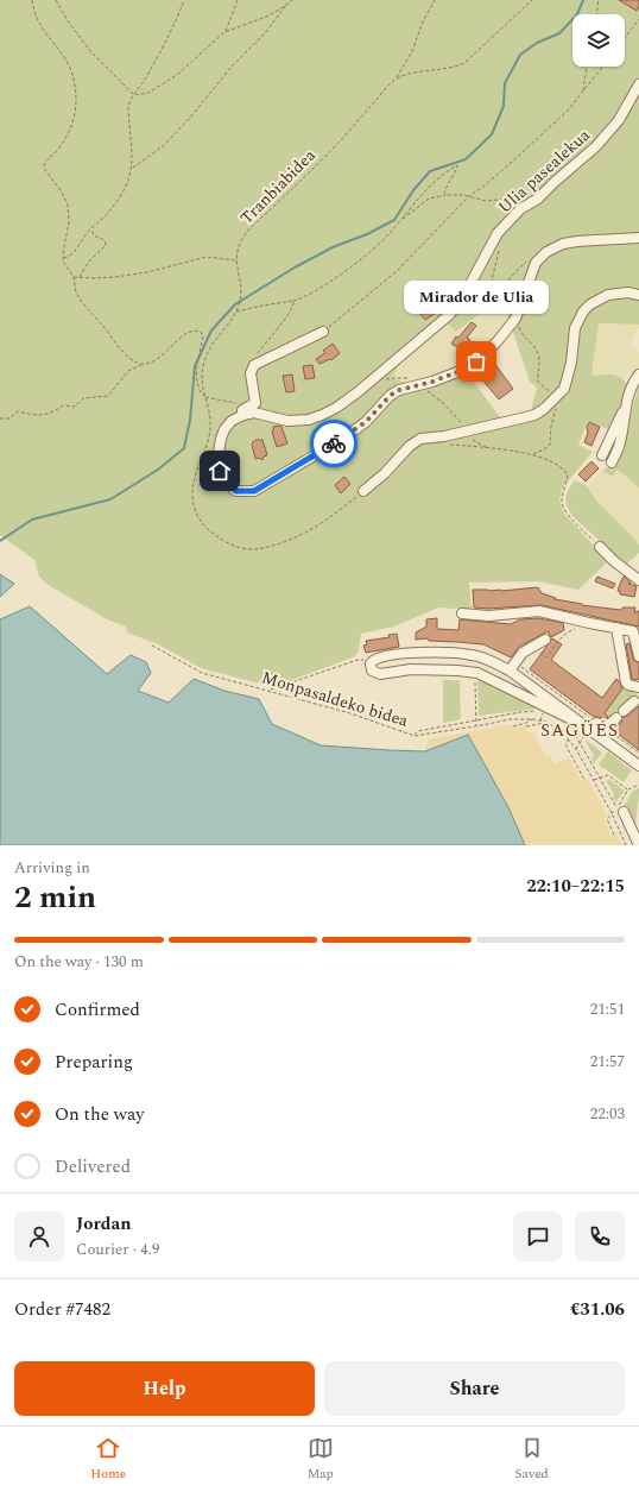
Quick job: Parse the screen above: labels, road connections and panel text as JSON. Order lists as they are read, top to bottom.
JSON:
{
  "streets": {
    "street": ["Ulia pasealekua"],
    "path": ["Tranbiabidea", "Monpasaldeko bidea"]
  },
  "districts": ["SAGÜÉS"],
  "places": ["Mirador de Ulia"],
  "page": {
    "bubble": "Mirador de Ulia",
    "heading": ["2 min", "Arriving in", "22:10–22:15"],
    "panel": [
      "Jordan",
      "Courier · 4.9",
      "Order #7482",
      "€31.06"
    ],
    "bar": "On the way · 130 m",
    "list": [
      ["Confirmed", "21:51"],
      ["Preparing", "21:57"],
      ["On the way", "22:03"],
      "Delivered"
    ],
    "buttons": ["Help", "Share"],
    "tabs": ["Home", "Map", "Saved"]
  }
}
